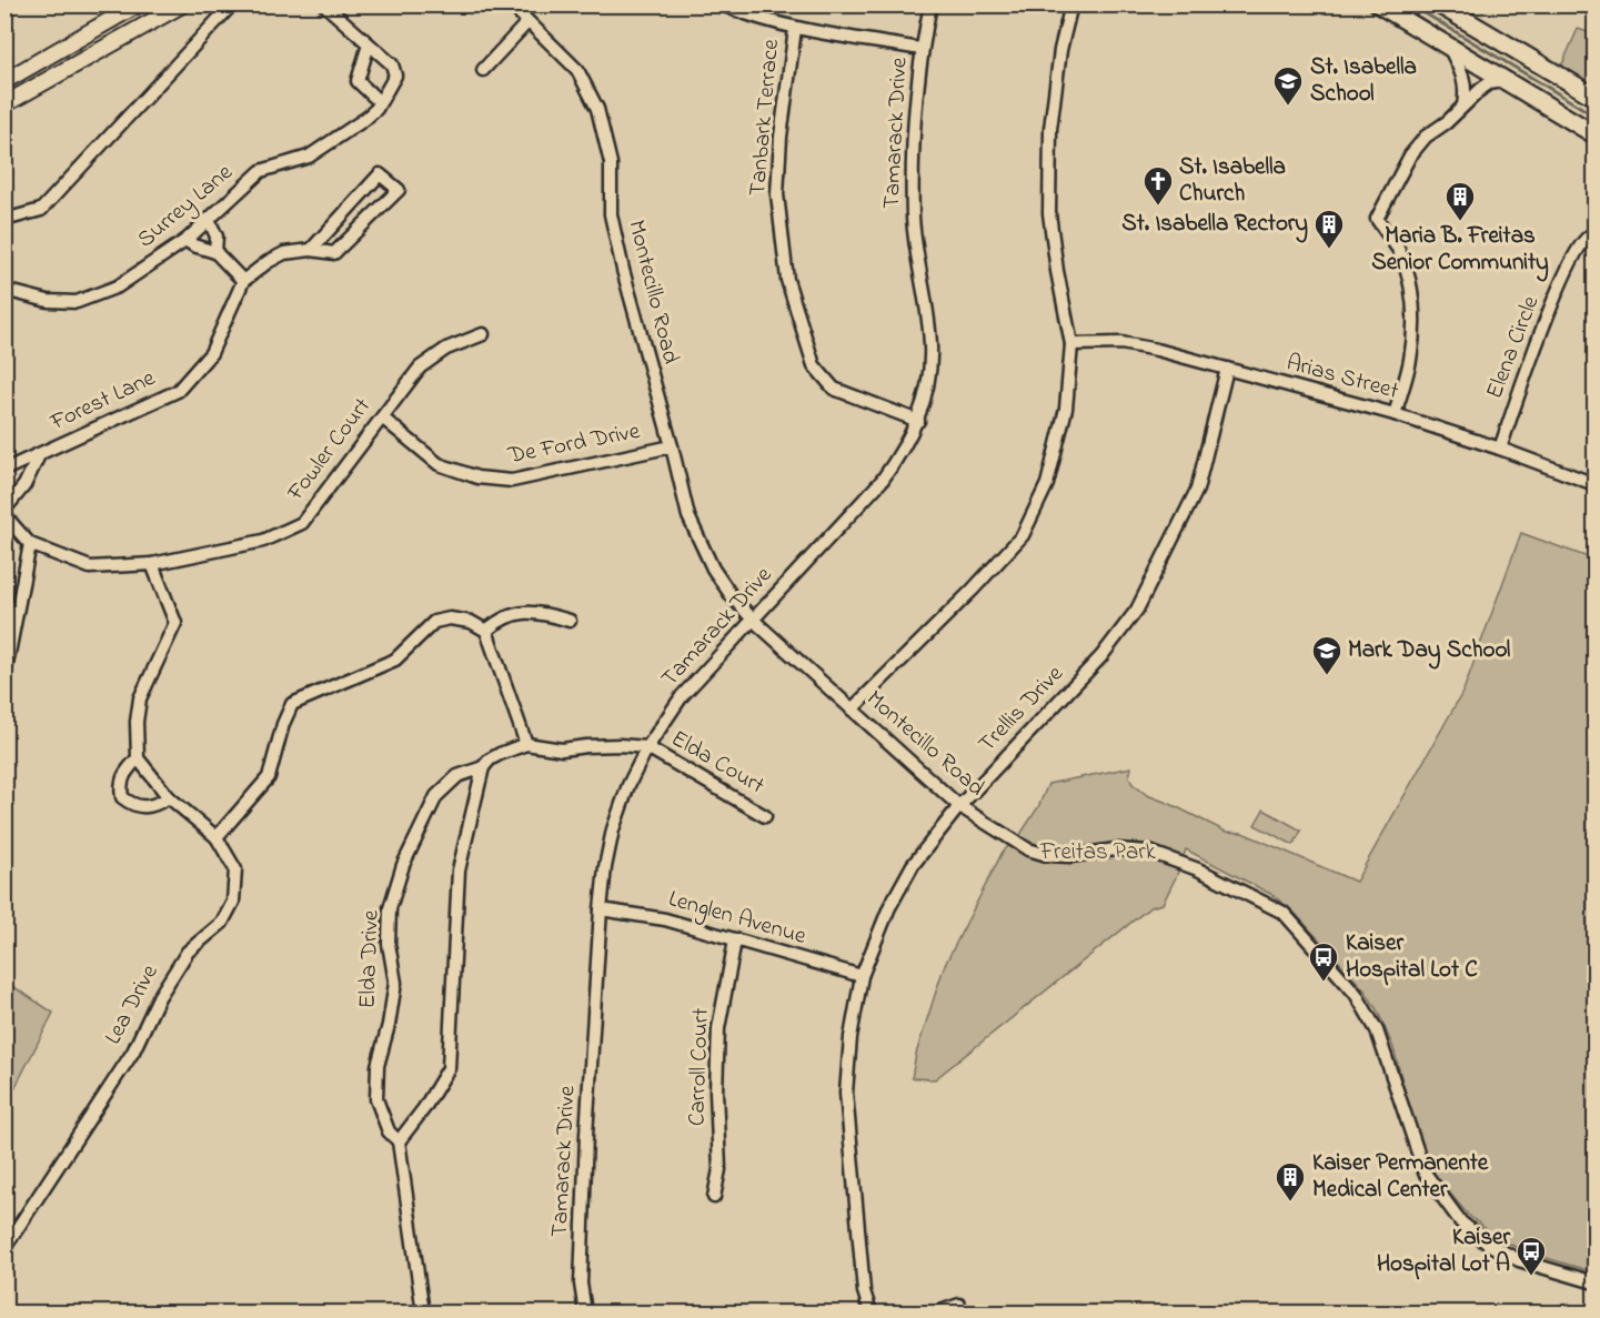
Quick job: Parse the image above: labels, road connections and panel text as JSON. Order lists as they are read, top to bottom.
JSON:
{
  "streets": {
    "street": [
      "Tanbark Terrace",
      "Tamarack Drive",
      "Surrey Lane",
      "Montecillo Road",
      "Elena Circle",
      "Arias Street",
      "Forest Lane",
      "De Ford Drive",
      "Fowler Court",
      "Trellis Drive",
      "Elda Court",
      "Lenglen Avenue",
      "Elda Drive",
      "Lea Drive",
      "Carroll Court"
    ]
  },
  "crossings": [
    ["Tanbark Terrace", "Tamarack Drive"],
    ["Tamarack Drive", "Montecillo Road"],
    ["Tamarack Drive", "Elda Court"],
    ["Tamarack Drive", "Lenglen Avenue"],
    ["Montecillo Road", "De Ford Drive"],
    ["Montecillo Road", "Trellis Drive"],
    ["Elena Circle", "Arias Street"],
    ["Arias Street", "Trellis Drive"],
    ["De Ford Drive", "Fowler Court"],
    ["Trellis Drive", "Lenglen Avenue"],
    ["Lenglen Avenue", "Carroll Court"]
  ],
  "parks": ["Freitas Park"],
  "places": {
    "school or university": ["St. Isabella School", "Mark Day School"],
    "church": ["St. Isabella Church"],
    "building": ["Maria B. Freitas Senior Community", "St. Isabella Rectory", "Kaiser Permanente Medical Center"],
    "bus stop": ["Kaiser Hospital Lot C", "Kaiser Hospital Lot A"]
  }
}
